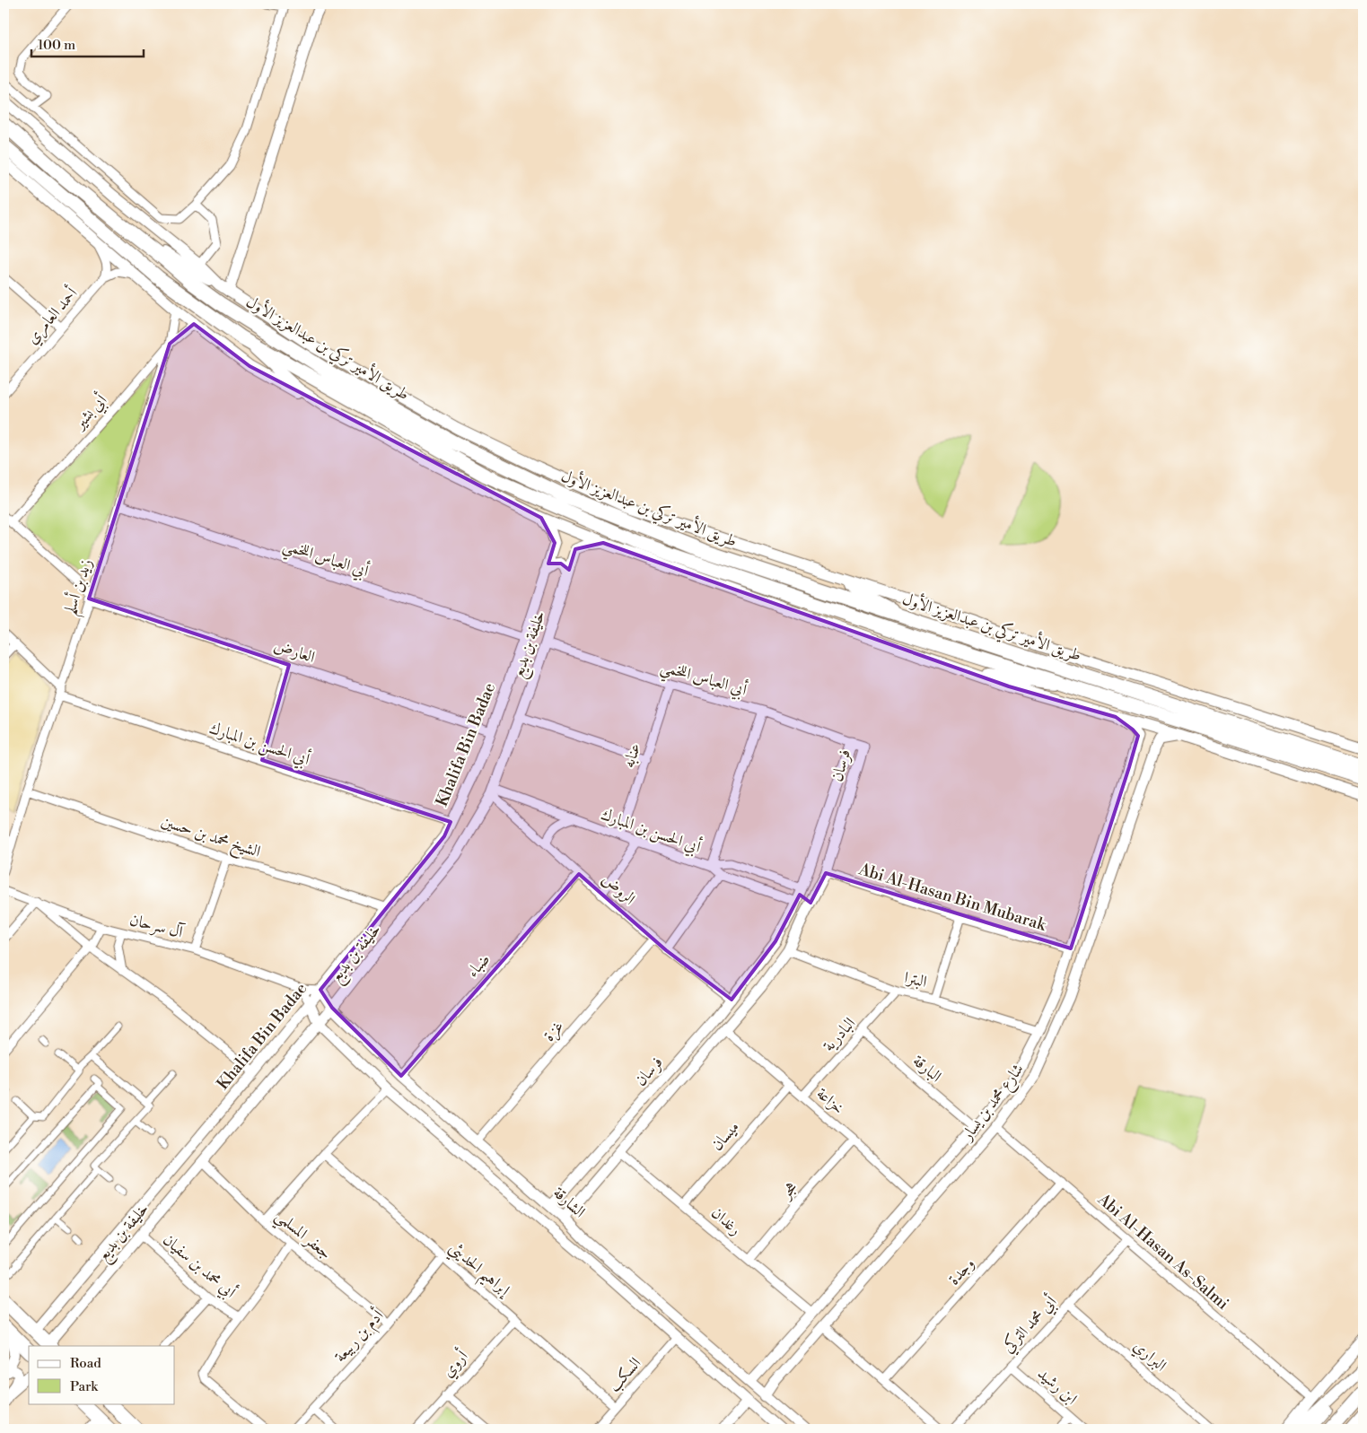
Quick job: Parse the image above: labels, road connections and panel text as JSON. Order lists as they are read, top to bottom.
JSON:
{
  "streets": {
    "main road": ["طريق الأمير تركي بن عبدالعزيز الأول"],
    "street": [
      "أحمد العامري",
      "أبي بشير",
      "أبي العباس اللخمي",
      "زيد بن أسلم",
      "خليفة بن بديع",
      "العارض",
      "أبي الحسن بن المبارك",
      "Khalifa Bin Badae",
      "عنابه",
      "فرسان",
      "الشيخ محمد بن حسين",
      "الروض",
      "Abi Al-Hasan Bin Mubarak",
      "آل سرحان",
      "ضباء",
      "البترا",
      "غزة",
      "البادرية",
      "البارقة",
      "خزاعة",
      "شارع محمد بن يسار",
      "ميسان",
      "هجر",
      "الشارقة",
      "رغدان",
      "جعفر المسلمي",
      "Abi Al-Hasan As-Salmi",
      "أبي محمد بن سفيان",
      "إبراهيم الحديثي",
      "وجدة",
      "أبي محمد التركي",
      "أدم بن ربيعة",
      "البراري",
      "أروي",
      "السكب",
      "ابن رشيد"
    ]
  },
  "crossings": [
    ["أبي بشير", "زيد بن أسلم"],
    ["أبي العباس اللخمي", "زيد بن أسلم"],
    ["أبي العباس اللخمي", "خليفة بن بديع"],
    ["أبي العباس اللخمي", "Khalifa Bin Badae"],
    ["أبي العباس اللخمي", "عنابه"],
    ["أبي العباس اللخمي", "فرسان"],
    ["زيد بن أسلم", "العارض"],
    ["زيد بن أسلم", "أبي الحسن بن المبارك"],
    ["زيد بن أسلم", "الشيخ محمد بن حسين"],
    ["خليفة بن بديع", "أبي الحسن بن المبارك"],
    ["خليفة بن بديع", "الروض"],
    ["خليفة بن بديع", "الشارقة"],
    ["خليفة بن بديع", "جعفر المسلمي"],
    ["خليفة بن بديع", "أبي محمد بن سفيان"],
    ["العارض", "Khalifa Bin Badae"],
    ["أبي الحسن بن المبارك", "Khalifa Bin Badae"],
    ["أبي الحسن بن المبارك", "عنابه"],
    ["أبي الحسن بن المبارك", "فرسان"],
    ["أبي الحسن بن المبارك", "الروض"],
    ["Khalifa Bin Badae", "الشيخ محمد بن حسين"],
    ["Khalifa Bin Badae", "آل سرحان"],
    ["Khalifa Bin Badae", "الشارقة"],
    ["فرسان", "الروض"],
    ["فرسان", "Abi Al-Hasan Bin Mubarak"],
    ["فرسان", "البترا"],
    ["فرسان", "خزاعة"],
    ["فرسان", "الشارقة"],
    ["فرسان", "رغدان"],
    ["الروض", "ضباء"],
    ["الروض", "غزة"],
    ["Abi Al-Hasan Bin Mubarak", "شارع محمد بن يسار"],
    ["آل سرحان", "الشارقة"],
    ["ضباء", "الشارقة"],
    ["البترا", "البادرية"],
    ["البترا", "شارع محمد بن يسار"],
    ["غزة", "الشارقة"],
    ["البادرية", "البارقة"],
    ["البادرية", "خزاعة"],
    ["البارقة", "شارع محمد بن يسار"],
    ["خزاعة", "شارع محمد بن يسار"],
    ["خزاعة", "ميسان"],
    ["خزاعة", "هجر"],
    ["شارع محمد بن يسار", "الشارقة"],
    ["شارع محمد بن يسار", "رغدان"],
    ["شارع محمد بن يسار", "Abi Al-Hasan As-Salmi"],
    ["ميسان", "رغدان"],
    ["هجر", "رغدان"],
    ["الشارقة", "السكب"],
    ["جعفر المسلمي", "أدم بن ربيعة"],
    ["Abi Al-Hasan As-Salmi", "وجدة"],
    ["Abi Al-Hasan As-Salmi", "أبي محمد التركي"],
    ["إبراهيم الحديثي", "أدم بن ربيعة"],
    ["إبراهيم الحديثي", "أروي"],
    ["إبراهيم الحديثي", "السكب"],
    ["أبي محمد التركي", "البراري"],
    ["أبي محمد التركي", "ابن رشيد"]
  ],
  "legend": ["Road", "Park"],
  "scale_bar": "100 m"
}
